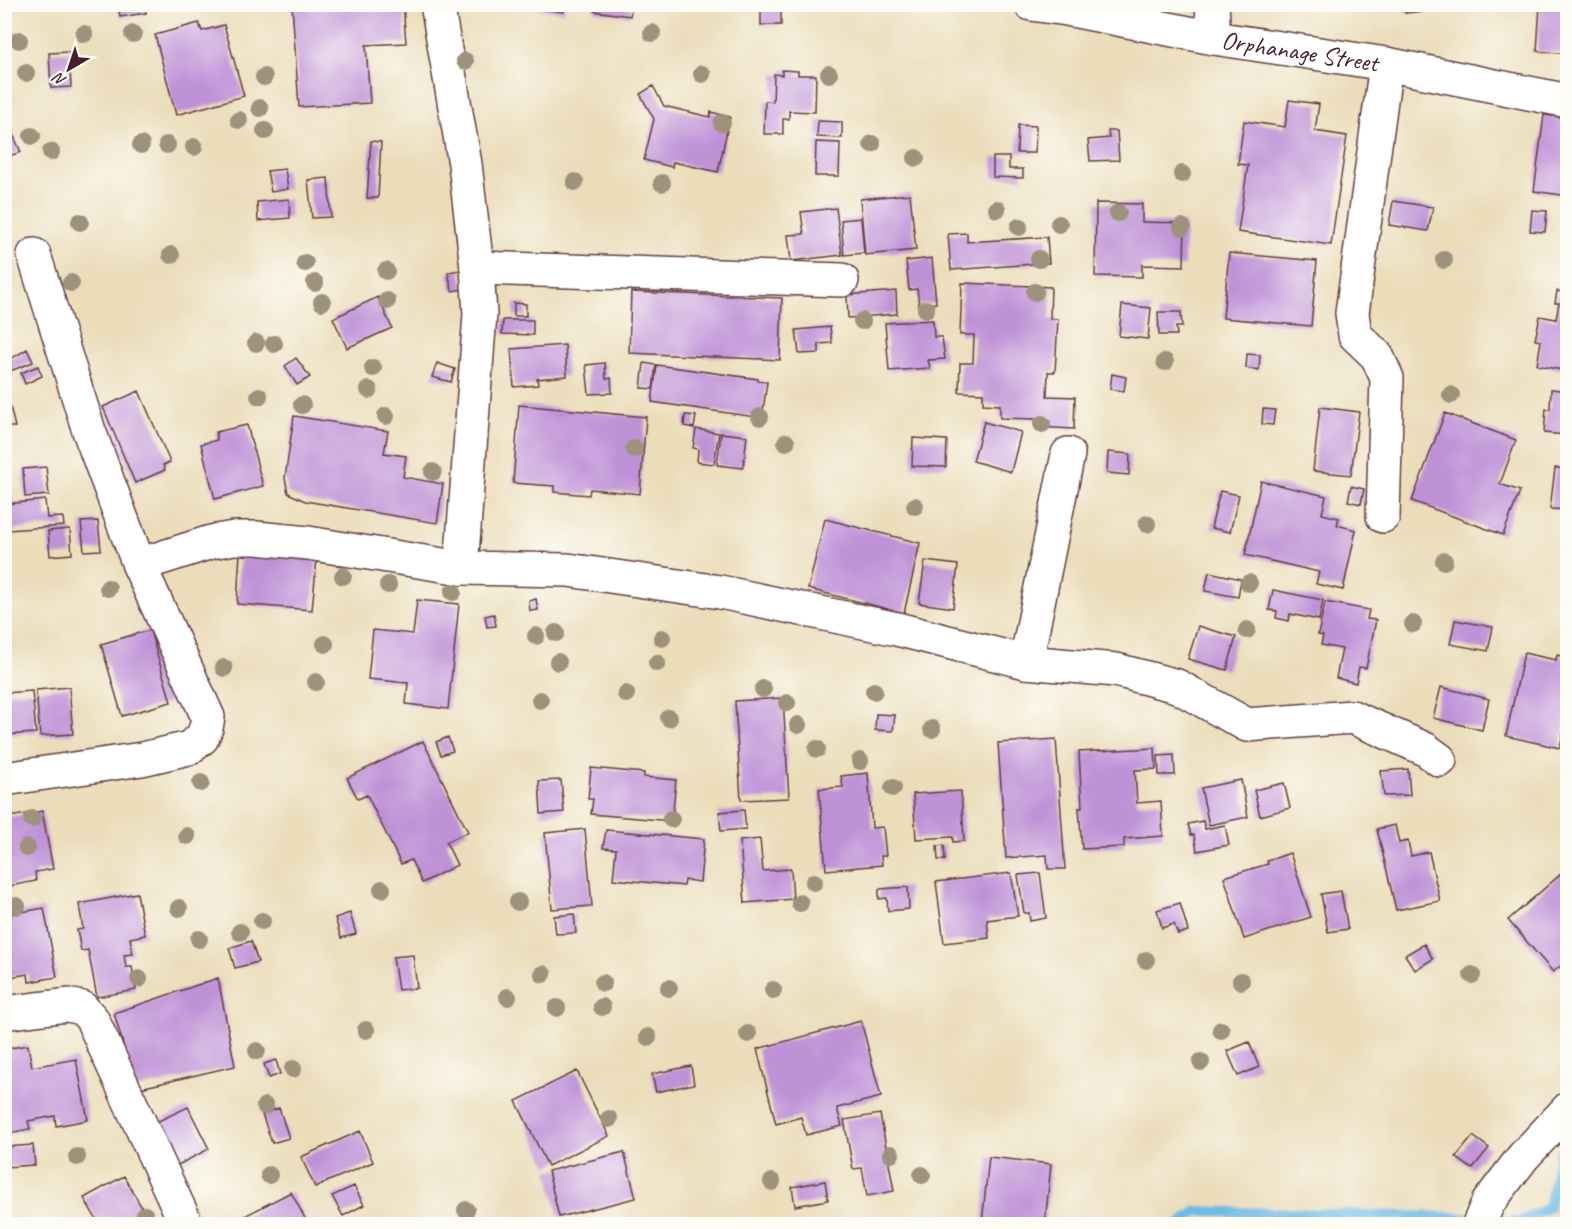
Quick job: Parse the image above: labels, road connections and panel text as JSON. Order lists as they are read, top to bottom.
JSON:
{
  "streets": {
    "street": ["Orphanage Street"]
  },
  "north": "bottom left"
}
